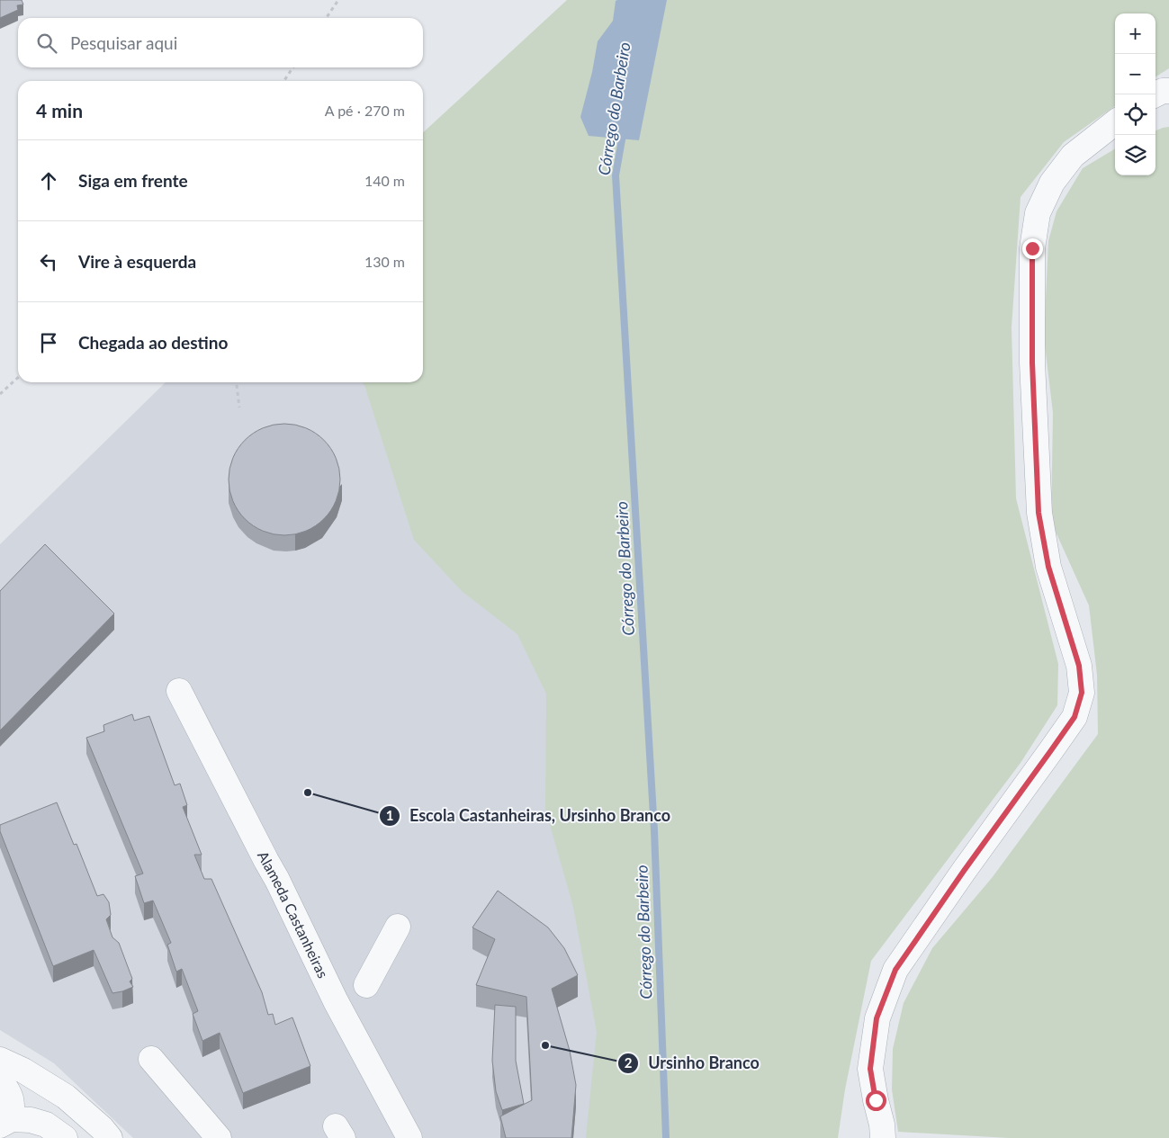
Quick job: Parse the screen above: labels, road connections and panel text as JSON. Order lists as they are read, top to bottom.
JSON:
{
  "streets": {
    "street": ["Alameda Castanheiras"]
  },
  "water": ["Córrego do Barbeiro"],
  "places": ["Escola Castanheiras, Ursinho Branco", "Ursinho Branco"],
  "page": {
    "map_buttons": ["+", "−"],
    "search": "Pesquisar aqui",
    "heading": ["4 min", "A pé · 270 m"],
    "list": [
      ["Siga em frente", "140 m"],
      ["Vire à esquerda", "130 m"],
      "Chegada ao destino"
    ]
  }
}
